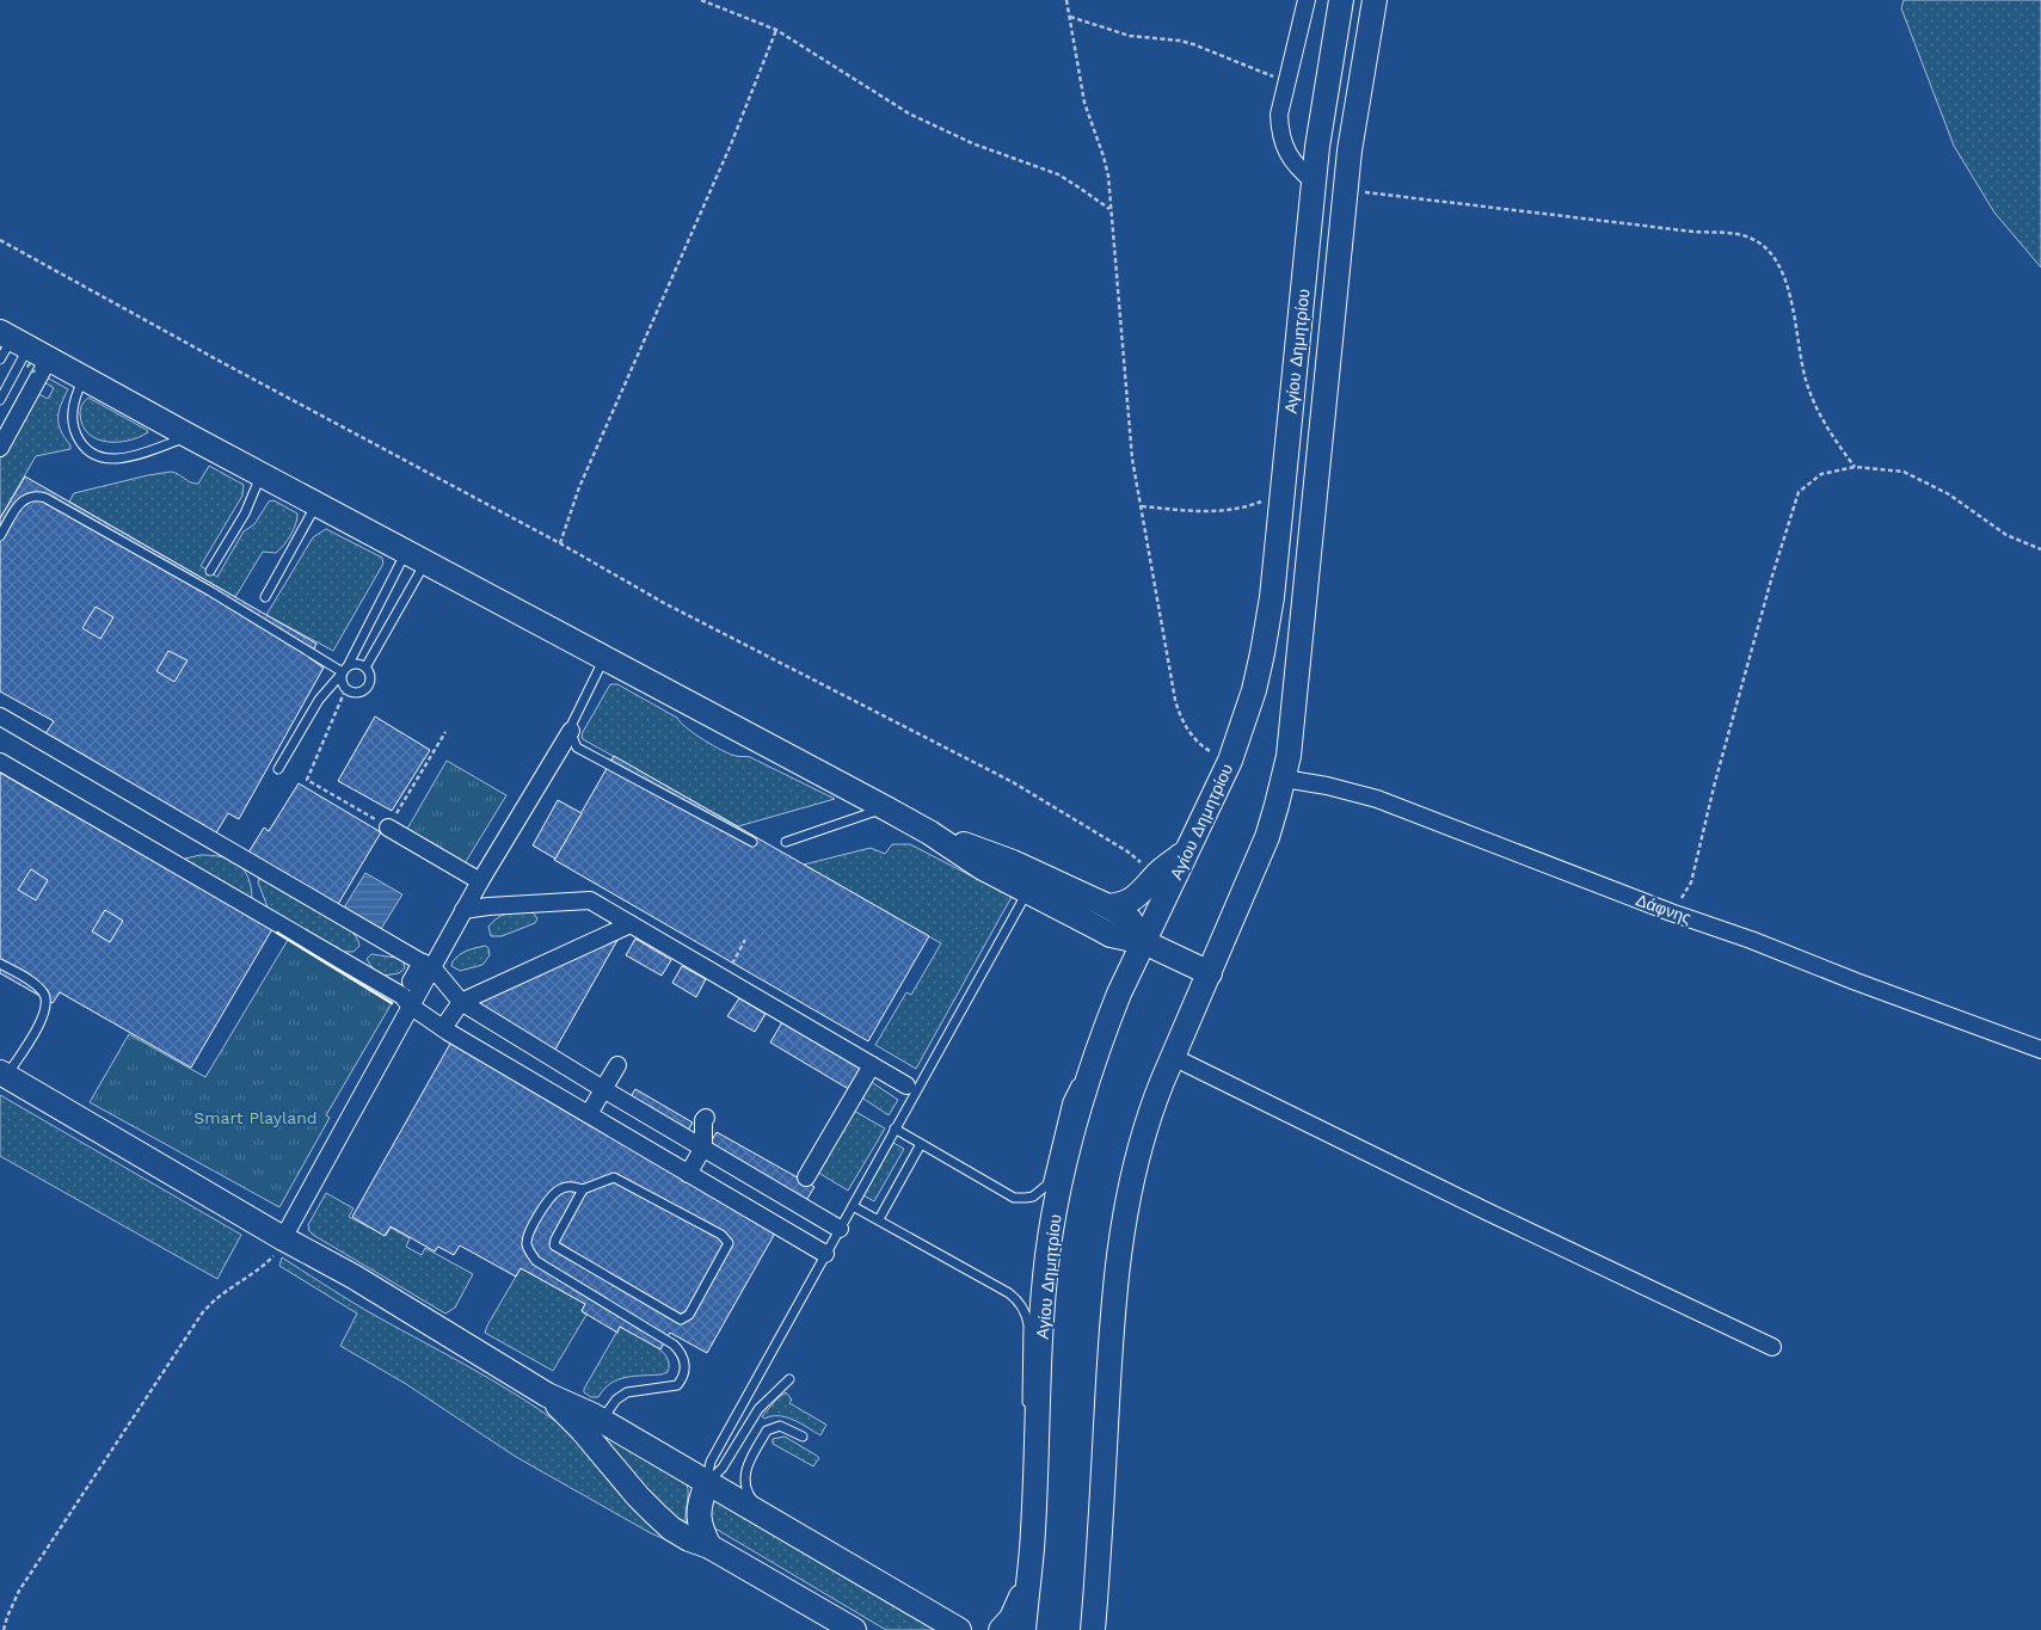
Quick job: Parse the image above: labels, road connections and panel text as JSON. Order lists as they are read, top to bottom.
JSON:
{
  "streets": {
    "street": ["Αγίου Δημητρίου", "Δάφνης"]
  },
  "crossings": [
    ["Αγίου Δημητρίου", "Δάφνης"]
  ],
  "parks": ["Smart Playland"]
}
